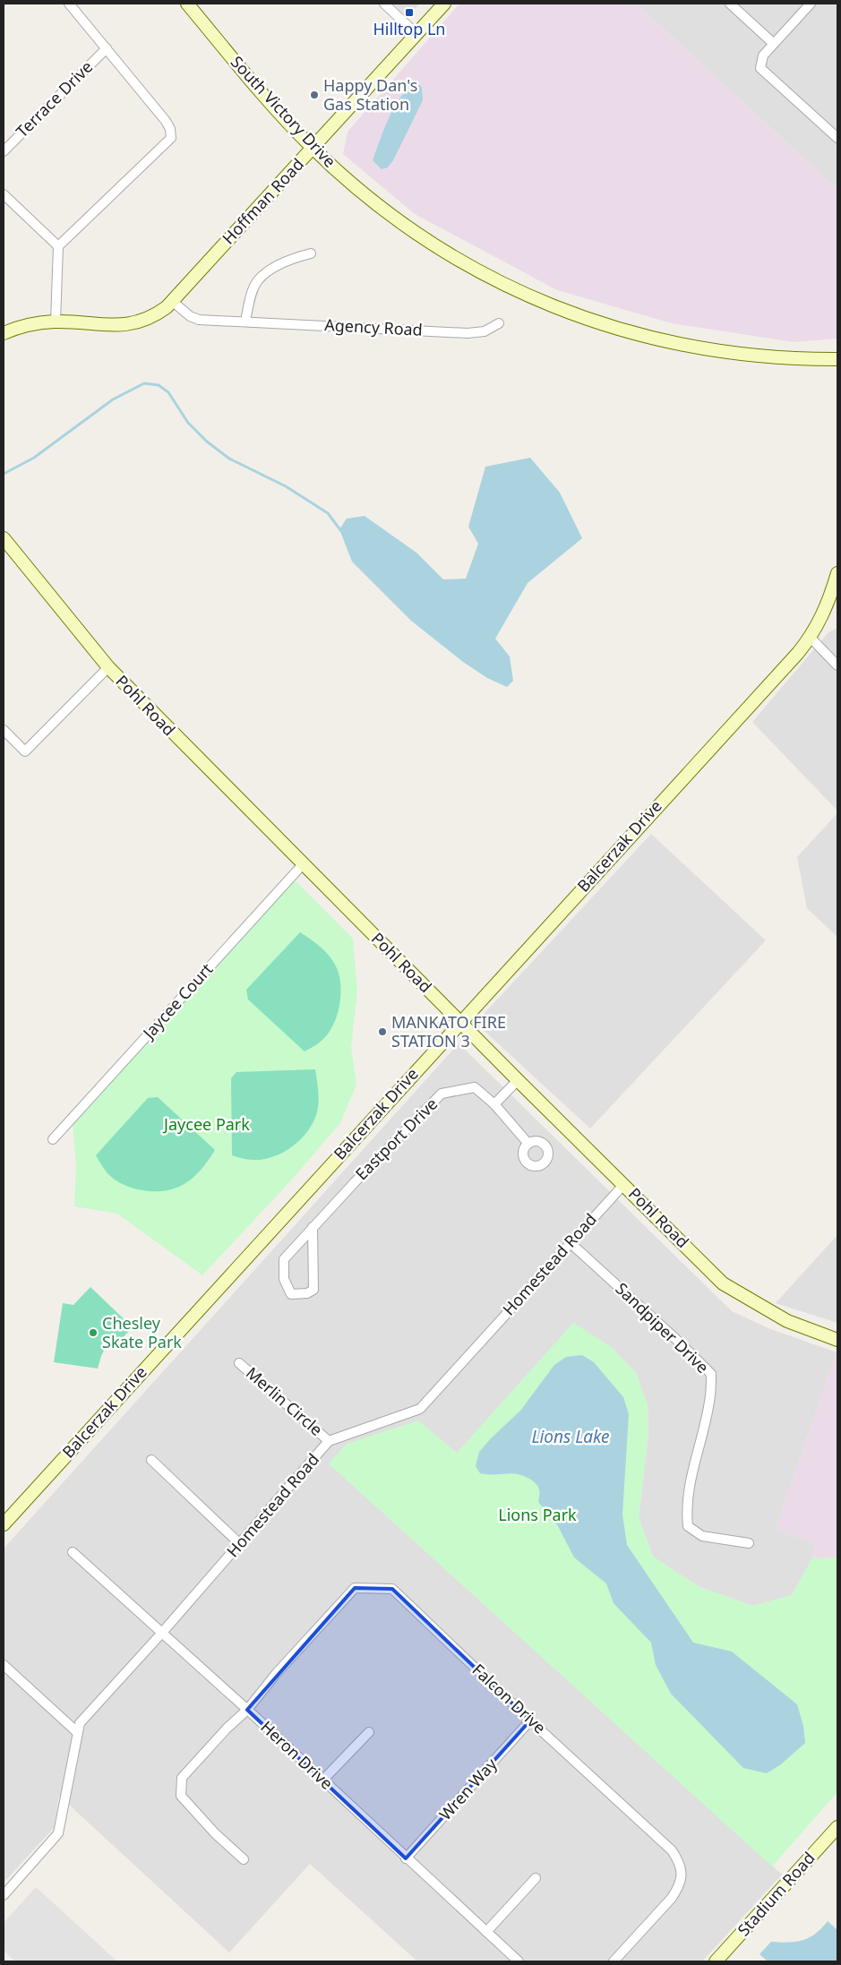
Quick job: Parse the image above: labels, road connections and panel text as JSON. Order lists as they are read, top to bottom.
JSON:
{
  "streets": {
    "street": [
      "Terrace Drive",
      "South Victory Drive",
      "Hoffman Road",
      "Agency Road",
      "Pohl Road",
      "Balcerzak Drive",
      "Jaycee Court",
      "Eastport Drive",
      "Homestead Road",
      "Sandpiper Drive",
      "Merlin Circle",
      "Falcon Drive",
      "Heron Drive",
      "Wren Way",
      "Stadium Road"
    ]
  },
  "crossings": [
    ["South Victory Drive", "Hoffman Road"],
    ["Hoffman Road", "Agency Road"],
    ["Pohl Road", "Balcerzak Drive"],
    ["Pohl Road", "Jaycee Court"],
    ["Pohl Road", "Homestead Road"],
    ["Homestead Road", "Sandpiper Drive"],
    ["Homestead Road", "Merlin Circle"],
    ["Homestead Road", "Heron Drive"],
    ["Falcon Drive", "Heron Drive"],
    ["Falcon Drive", "Wren Way"],
    ["Heron Drive", "Wren Way"]
  ],
  "water": ["Lions Lake"],
  "parks": ["Jaycee Park", "Lions Park"],
  "places": {
    "transit": ["Hilltop Ln"],
    "other": ["Happy Dan's Gas Station", "MANKATO FIRE STATION 3", "Chesley Skate Park"]
  }
}
